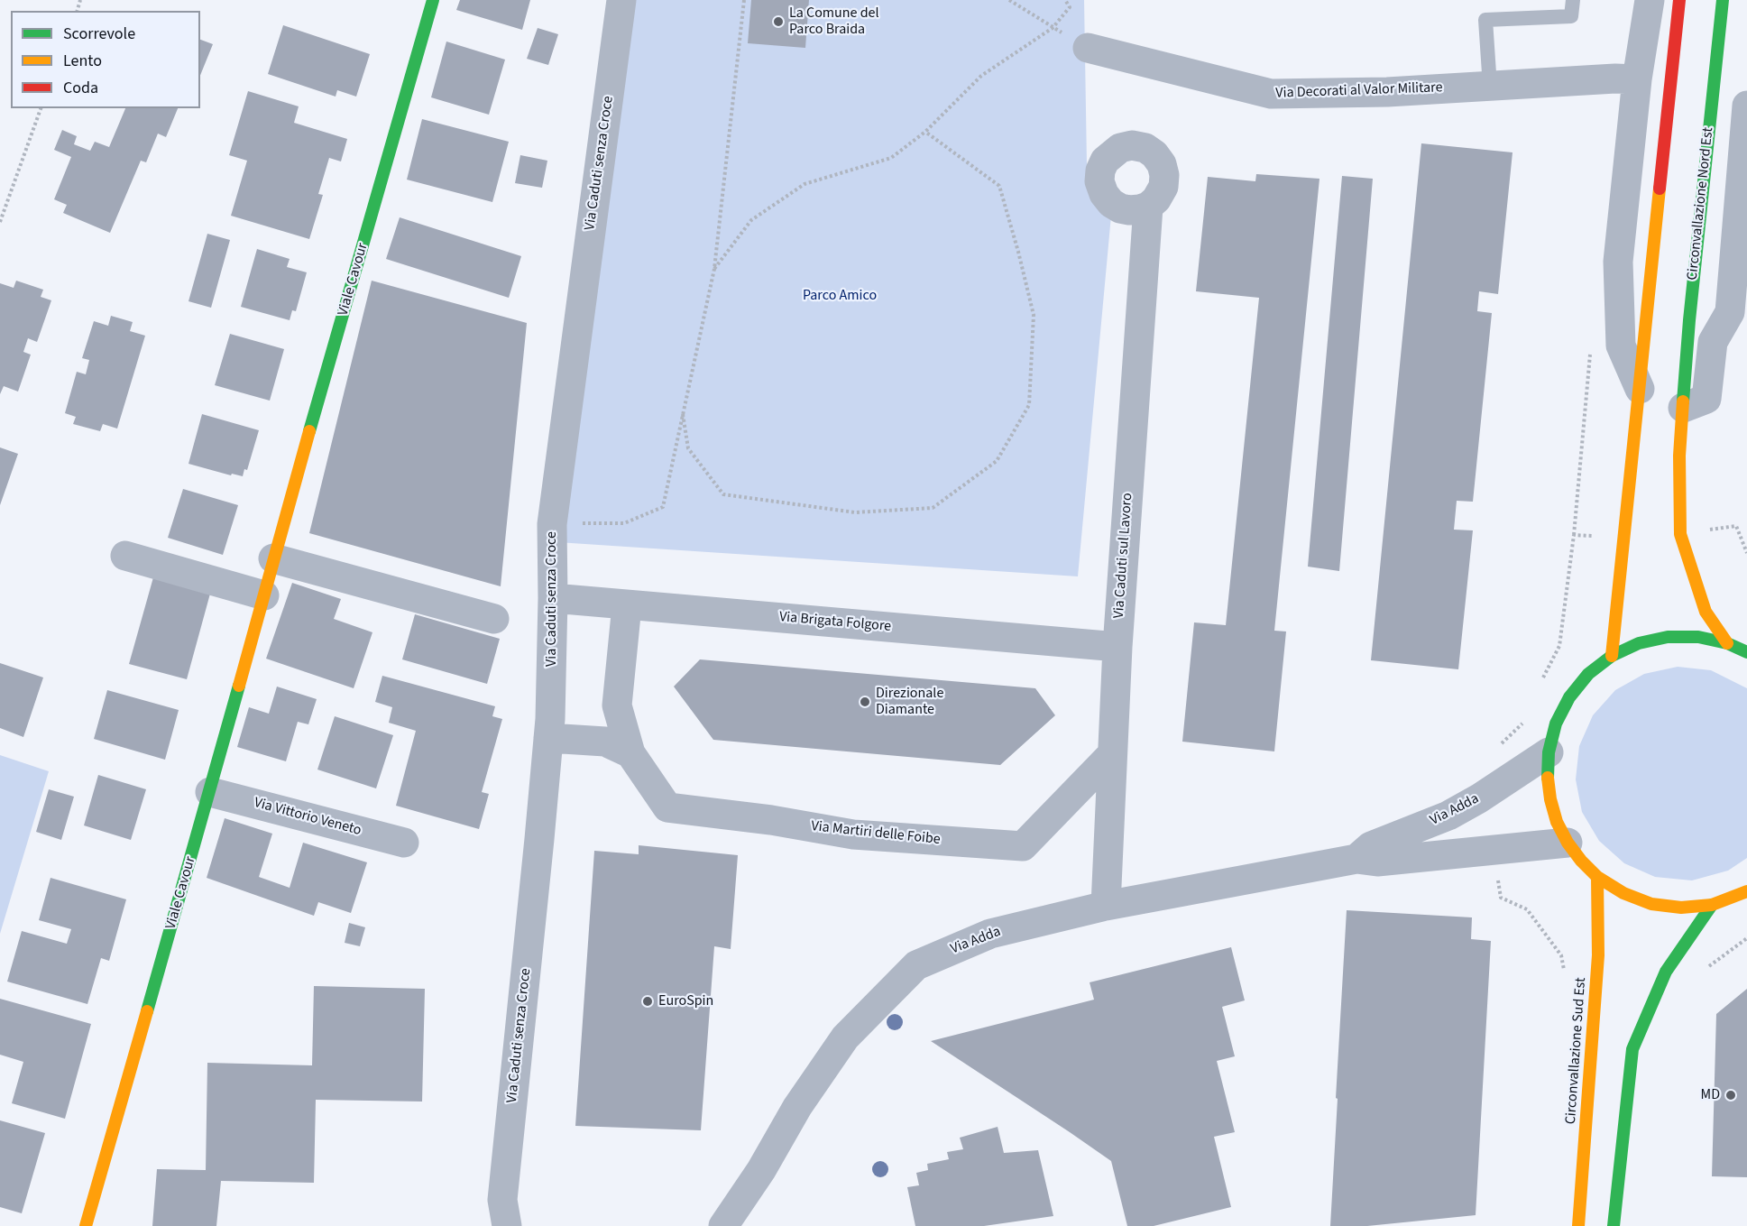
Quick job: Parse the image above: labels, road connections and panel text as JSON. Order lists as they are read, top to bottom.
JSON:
{
  "streets": {
    "main road": ["Circonvallazione Nord Est", "Viale Cavour", "Circonvallazione Sud Est"],
    "street": [
      "Via Decorati al Valor Militare",
      "Via Caduti senza Croce",
      "Via Caduti sul Lavoro",
      "Via Brigata Folgore",
      "Via Adda",
      "Via Vittorio Veneto",
      "Via Martiri delle Foibe"
    ]
  },
  "crossings": [
    ["Via Caduti senza Croce", "Via Brigata Folgore"],
    ["Circonvallazione Nord Est", "Via Adda"],
    ["Circonvallazione Nord Est", "Circonvallazione Sud Est"],
    ["Viale Cavour", "Via Vittorio Veneto"],
    ["Via Caduti sul Lavoro", "Via Brigata Folgore"],
    ["Via Caduti sul Lavoro", "Via Adda"],
    ["Via Caduti sul Lavoro", "Via Martiri delle Foibe"],
    ["Via Brigata Folgore", "Via Martiri delle Foibe"]
  ],
  "parks": ["Parco Amico"],
  "places": [
    "La Comune del Parco Braida",
    "Direzionale Diamante",
    "EuroSpin",
    "MD"
  ],
  "legend": ["Scorrevole", "Lento", "Coda"]
}
